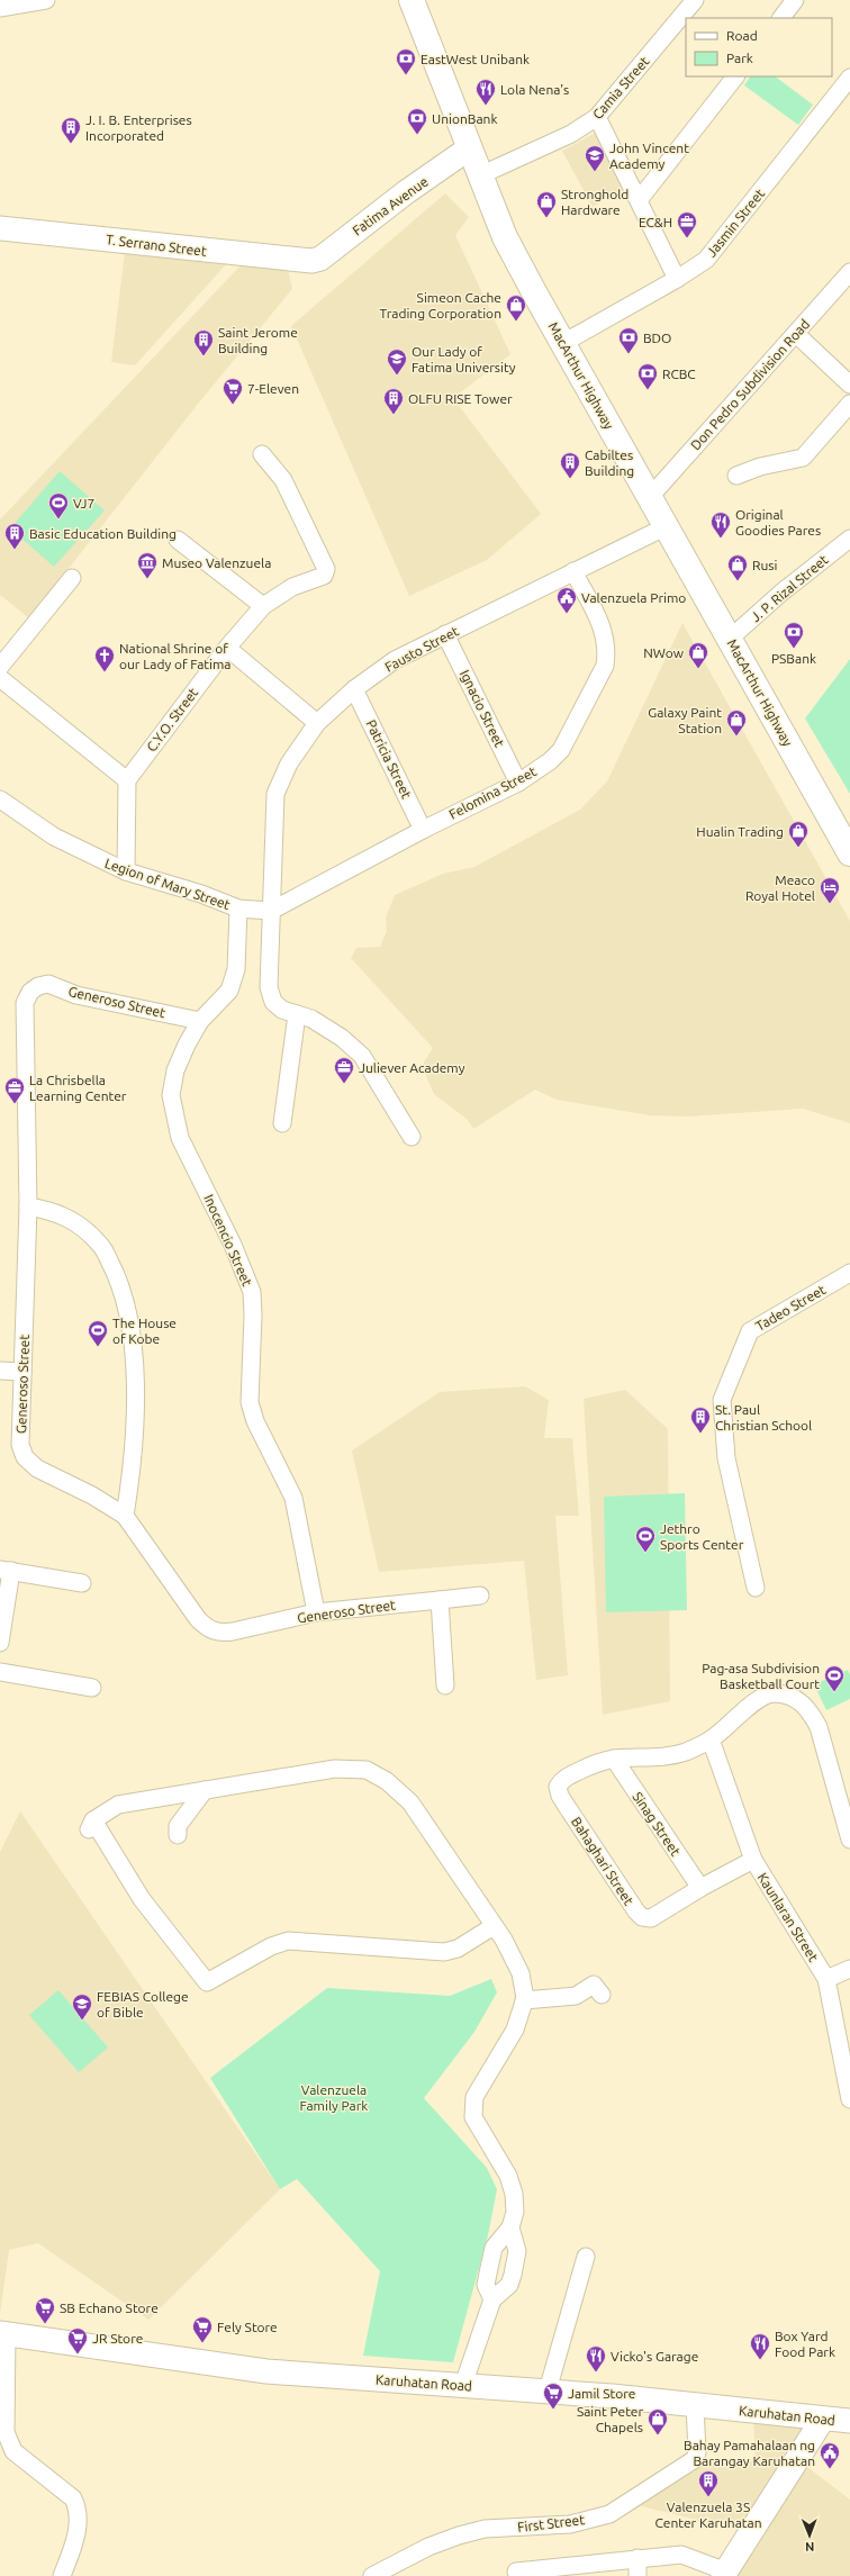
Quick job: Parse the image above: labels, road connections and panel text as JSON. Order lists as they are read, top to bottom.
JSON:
{
  "streets": {
    "highway": ["MacArthur Highway"],
    "main road": ["Fatima Avenue", "T. Serrano Street", "Karuhatan Road"],
    "street": [
      "Camia Street",
      "Jasmin Street",
      "Don Pedro Subdivision Road",
      "J. P. Rizal Street",
      "Fausto Street",
      "Ignacio Street",
      "C.Y.O. Street",
      "Patricia Street",
      "Felomina Street",
      "Legion of Mary Street",
      "Generoso Street",
      "Inocencio Street",
      "Tadeo Street",
      "Sinag Street",
      "Bahaghari Street",
      "Kaunlaran Street",
      "First Street"
    ]
  },
  "crossings": [
    ["Camia Street", "MacArthur Highway"],
    ["Fatima Avenue", "T. Serrano Street"],
    ["Fatima Avenue", "MacArthur Highway"],
    ["Jasmin Street", "MacArthur Highway"],
    ["MacArthur Highway", "Don Pedro Subdivision Road"],
    ["MacArthur Highway", "J. P. Rizal Street"],
    ["MacArthur Highway", "Fausto Street"],
    ["Fausto Street", "Ignacio Street"],
    ["Fausto Street", "Patricia Street"],
    ["Fausto Street", "Felomina Street"],
    ["Fausto Street", "Legion of Mary Street"],
    ["Ignacio Street", "Felomina Street"],
    ["Patricia Street", "Felomina Street"],
    ["Felomina Street", "Legion of Mary Street"],
    ["Legion of Mary Street", "Inocencio Street"],
    ["Generoso Street", "Inocencio Street"],
    ["Sinag Street", "Bahaghari Street"],
    ["Bahaghari Street", "Kaunlaran Street"],
    ["Karuhatan Road", "First Street"]
  ],
  "parks": ["Valenzuela Family Park"],
  "places": {
    "bank": [
      "EastWest Unibank",
      "UnionBank",
      "BDO",
      "RCBC",
      "PSBank"
    ],
    "restaurant": [
      "Lola Nena's",
      "Original Goodies Pares",
      "Box Yard Food Park",
      "Vicko's Garage"
    ],
    "building": [
      "J. I. B. Enterprises Incorporated",
      "Saint Jerome Building",
      "OLFU RISE Tower",
      "Cabiltes Building",
      "Basic Education Building",
      "St. Paul Christian School",
      "Valenzuela 3S Center Karuhatan"
    ],
    "school or university": ["John Vincent Academy", "Our Lady of Fatima University", "FEBIAS College of Bible"],
    "shop": [
      "Stronghold Hardware",
      "Simeon Cache Trading Corporation",
      "Rusi",
      "NWow",
      "Galaxy Paint Station",
      "Hualin Trading",
      "Saint Peter Chapels"
    ],
    "office": ["EC&H", "Juliever Academy", "La Chrisbella Learning Center"],
    "supermarket": [
      "7-Eleven",
      "SB Echano Store",
      "Fely Store",
      "JR Store",
      "Jamil Store"
    ],
    "sports": [
      "VJ7",
      "The House of Kobe",
      "Jethro Sports Center",
      "Pag-asa Subdivision Basketball Court"
    ],
    "museum": ["Museo Valenzuela"],
    "public building": ["Valenzuela Primo", "Bahay Pamahalaan ng Barangay Karuhatan"],
    "church": ["National Shrine of our Lady of Fatima"],
    "hotel": ["Meaco Royal Hotel"]
  },
  "legend": ["Road", "Park"],
  "north": "bottom"
}
